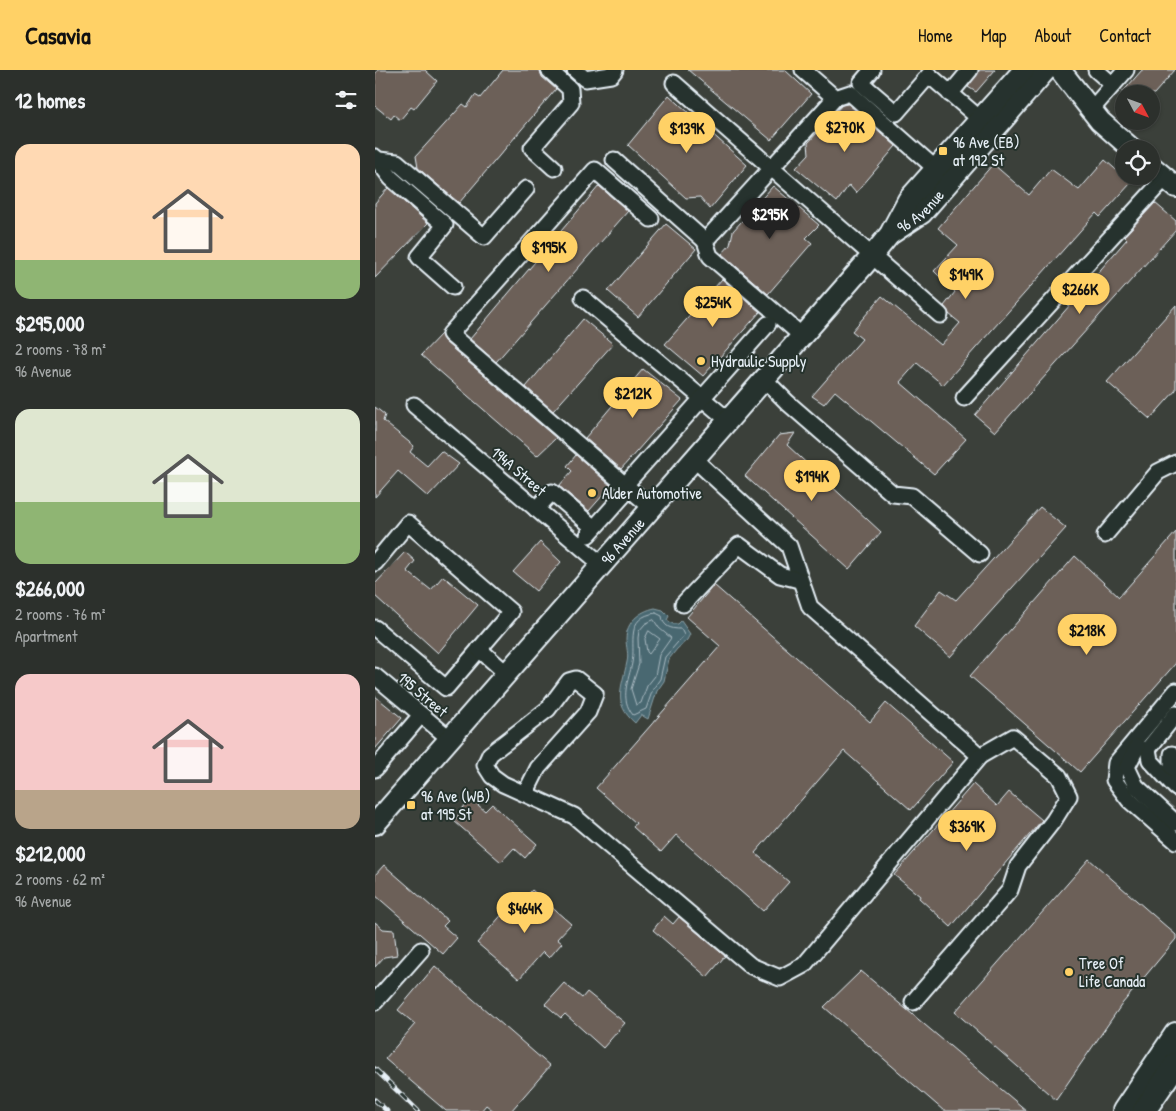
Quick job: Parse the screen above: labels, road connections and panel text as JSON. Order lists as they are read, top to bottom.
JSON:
{
  "streets": {
    "main road": ["96 Avenue"],
    "street": ["194A Street", "195 Street"]
  },
  "crossings": [
    ["96 Avenue", "194A Street"],
    ["96 Avenue", "195 Street"]
  ],
  "places": {
    "transit": ["96 Ave (EB) at 192 St", "96 Ave (WB) at 195 St"],
    "other": ["Hydraulic Supply", "Alder Automotive", "Tree Of Life Canada"]
  },
  "north": "bottom right",
  "page": {
    "header": "Casavia",
    "nav": [
      "Home",
      "Map",
      "About",
      "Contact"
    ],
    "heading": "12 homes",
    "price": [
      "$270K",
      "$139K",
      "$295K",
      "$195K",
      "$149K",
      "$266K",
      "$254K",
      "$212K",
      "$194K",
      "$218K",
      "$369K",
      "$464K"
    ],
    "list": [
      {
        "name": "$295,000",
        "note": "2 rooms · 78 m² · 96 Avenue"
      },
      {
        "name": "$266,000",
        "note": "2 rooms · 76 m² · Apartment"
      },
      {
        "name": "$212,000",
        "note": "2 rooms · 62 m² · 96 Avenue"
      }
    ]
  }
}
